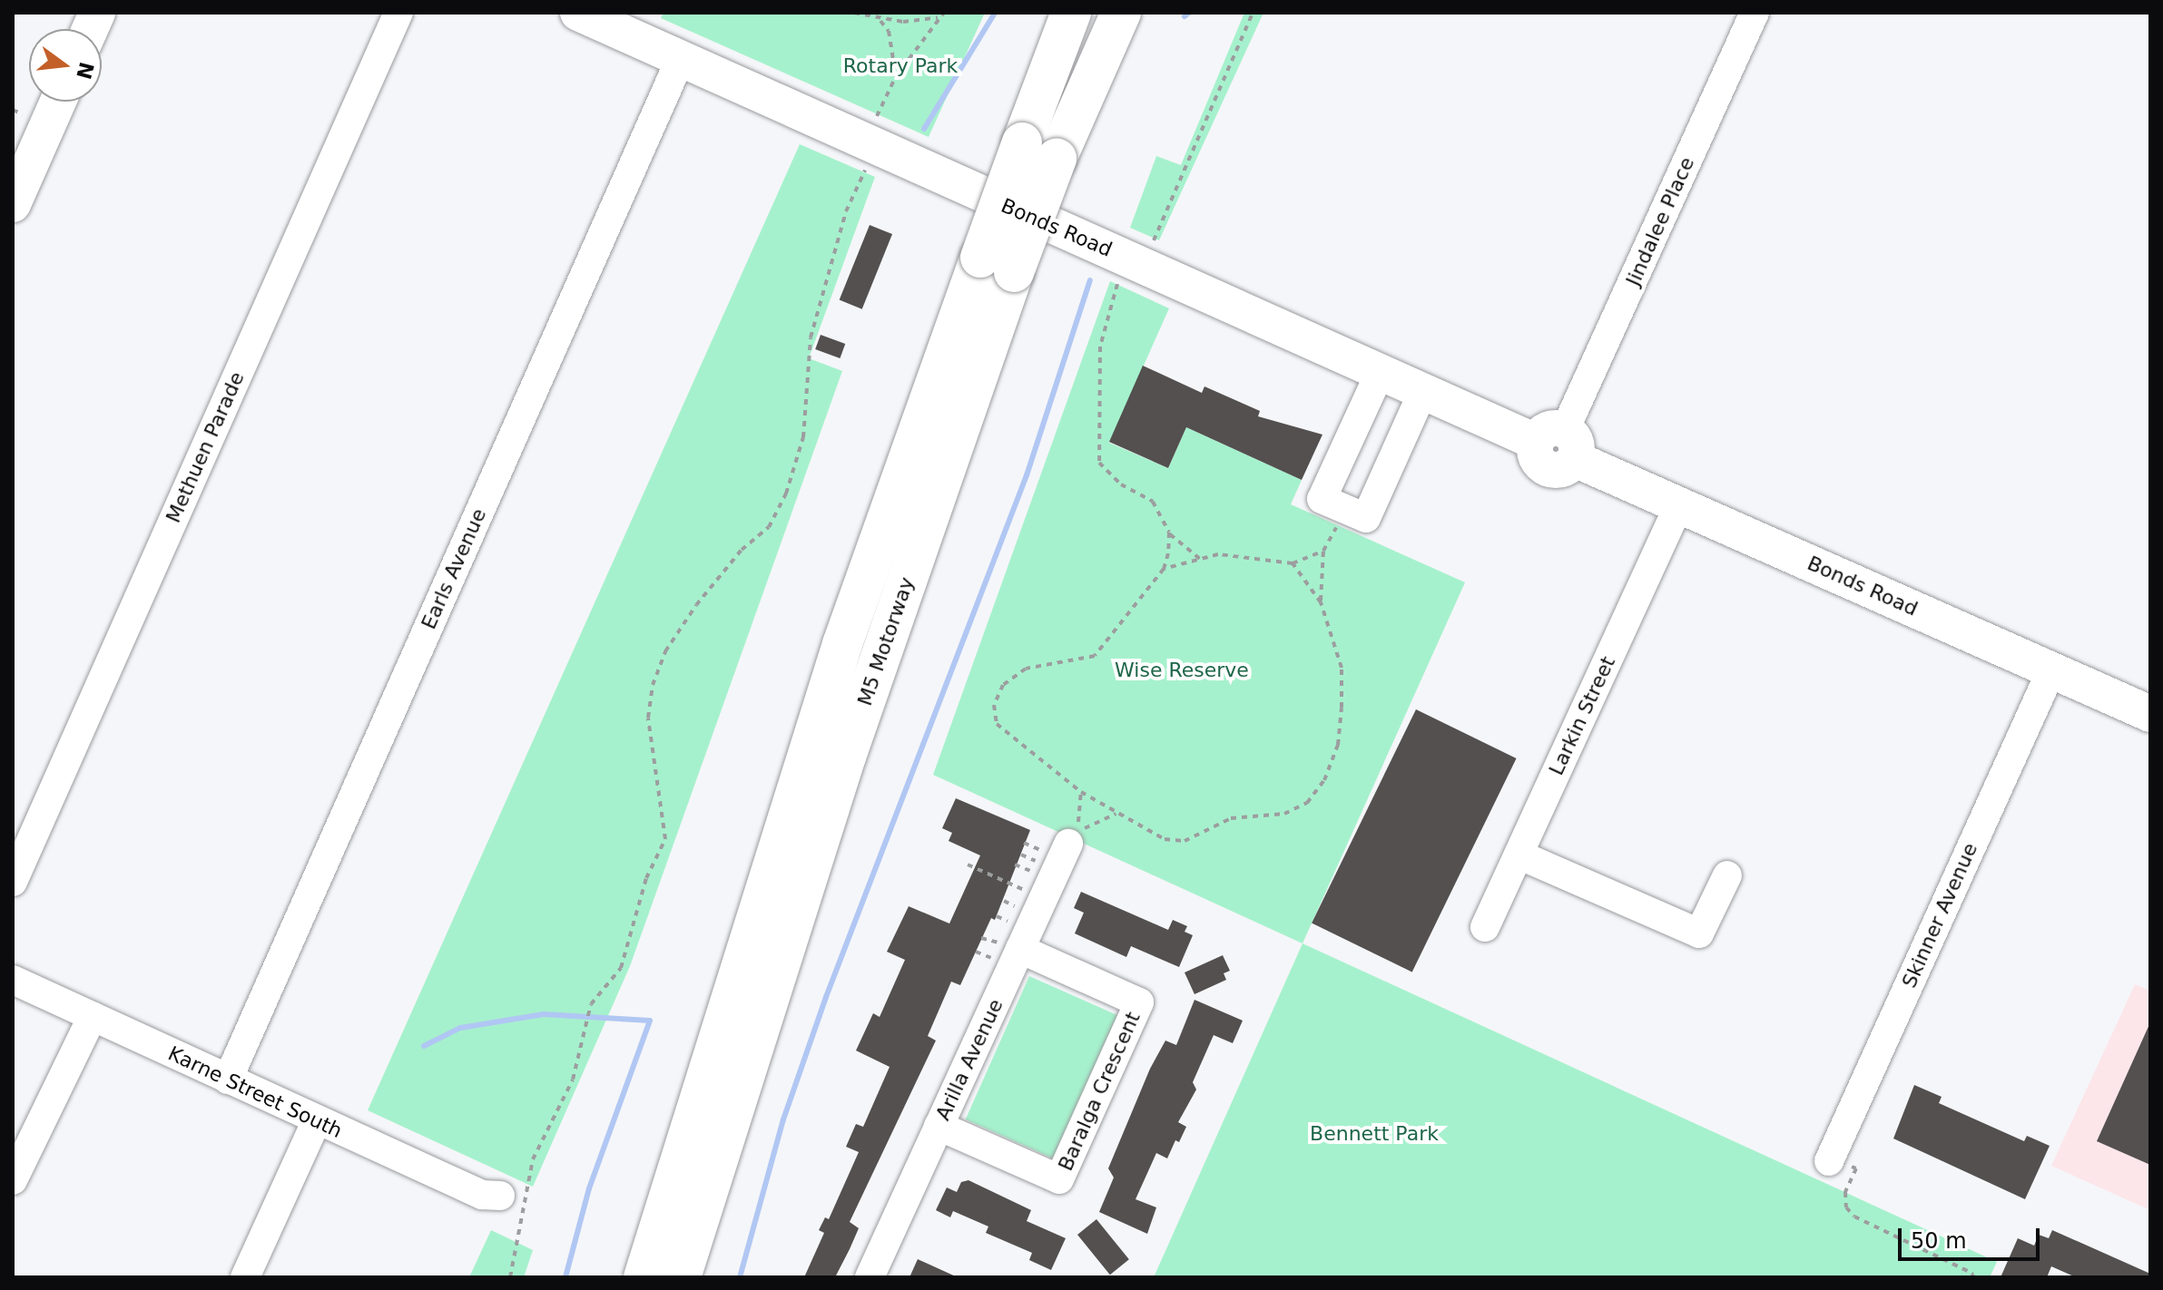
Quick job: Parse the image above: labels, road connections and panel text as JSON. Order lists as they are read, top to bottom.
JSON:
{
  "streets": {
    "highway": ["M5 Motorway"],
    "main road": ["Bonds Road"],
    "street": [
      "Jindalee Place",
      "Methuen Parade",
      "Earls Avenue",
      "Larkin Street",
      "Skinner Avenue",
      "Arilla Avenue",
      "Baralga Crescent",
      "Karne Street South"
    ]
  },
  "crossings": [
    ["Jindalee Place", "Bonds Road"],
    ["Bonds Road", "Earls Avenue"],
    ["Bonds Road", "Larkin Street"],
    ["Bonds Road", "Skinner Avenue"],
    ["Earls Avenue", "Karne Street South"],
    ["Arilla Avenue", "Baralga Crescent"]
  ],
  "parks": ["Rotary Park", "Wise Reserve", "Bennett Park"],
  "scale_bar": "50 m",
  "north": "right"
}
